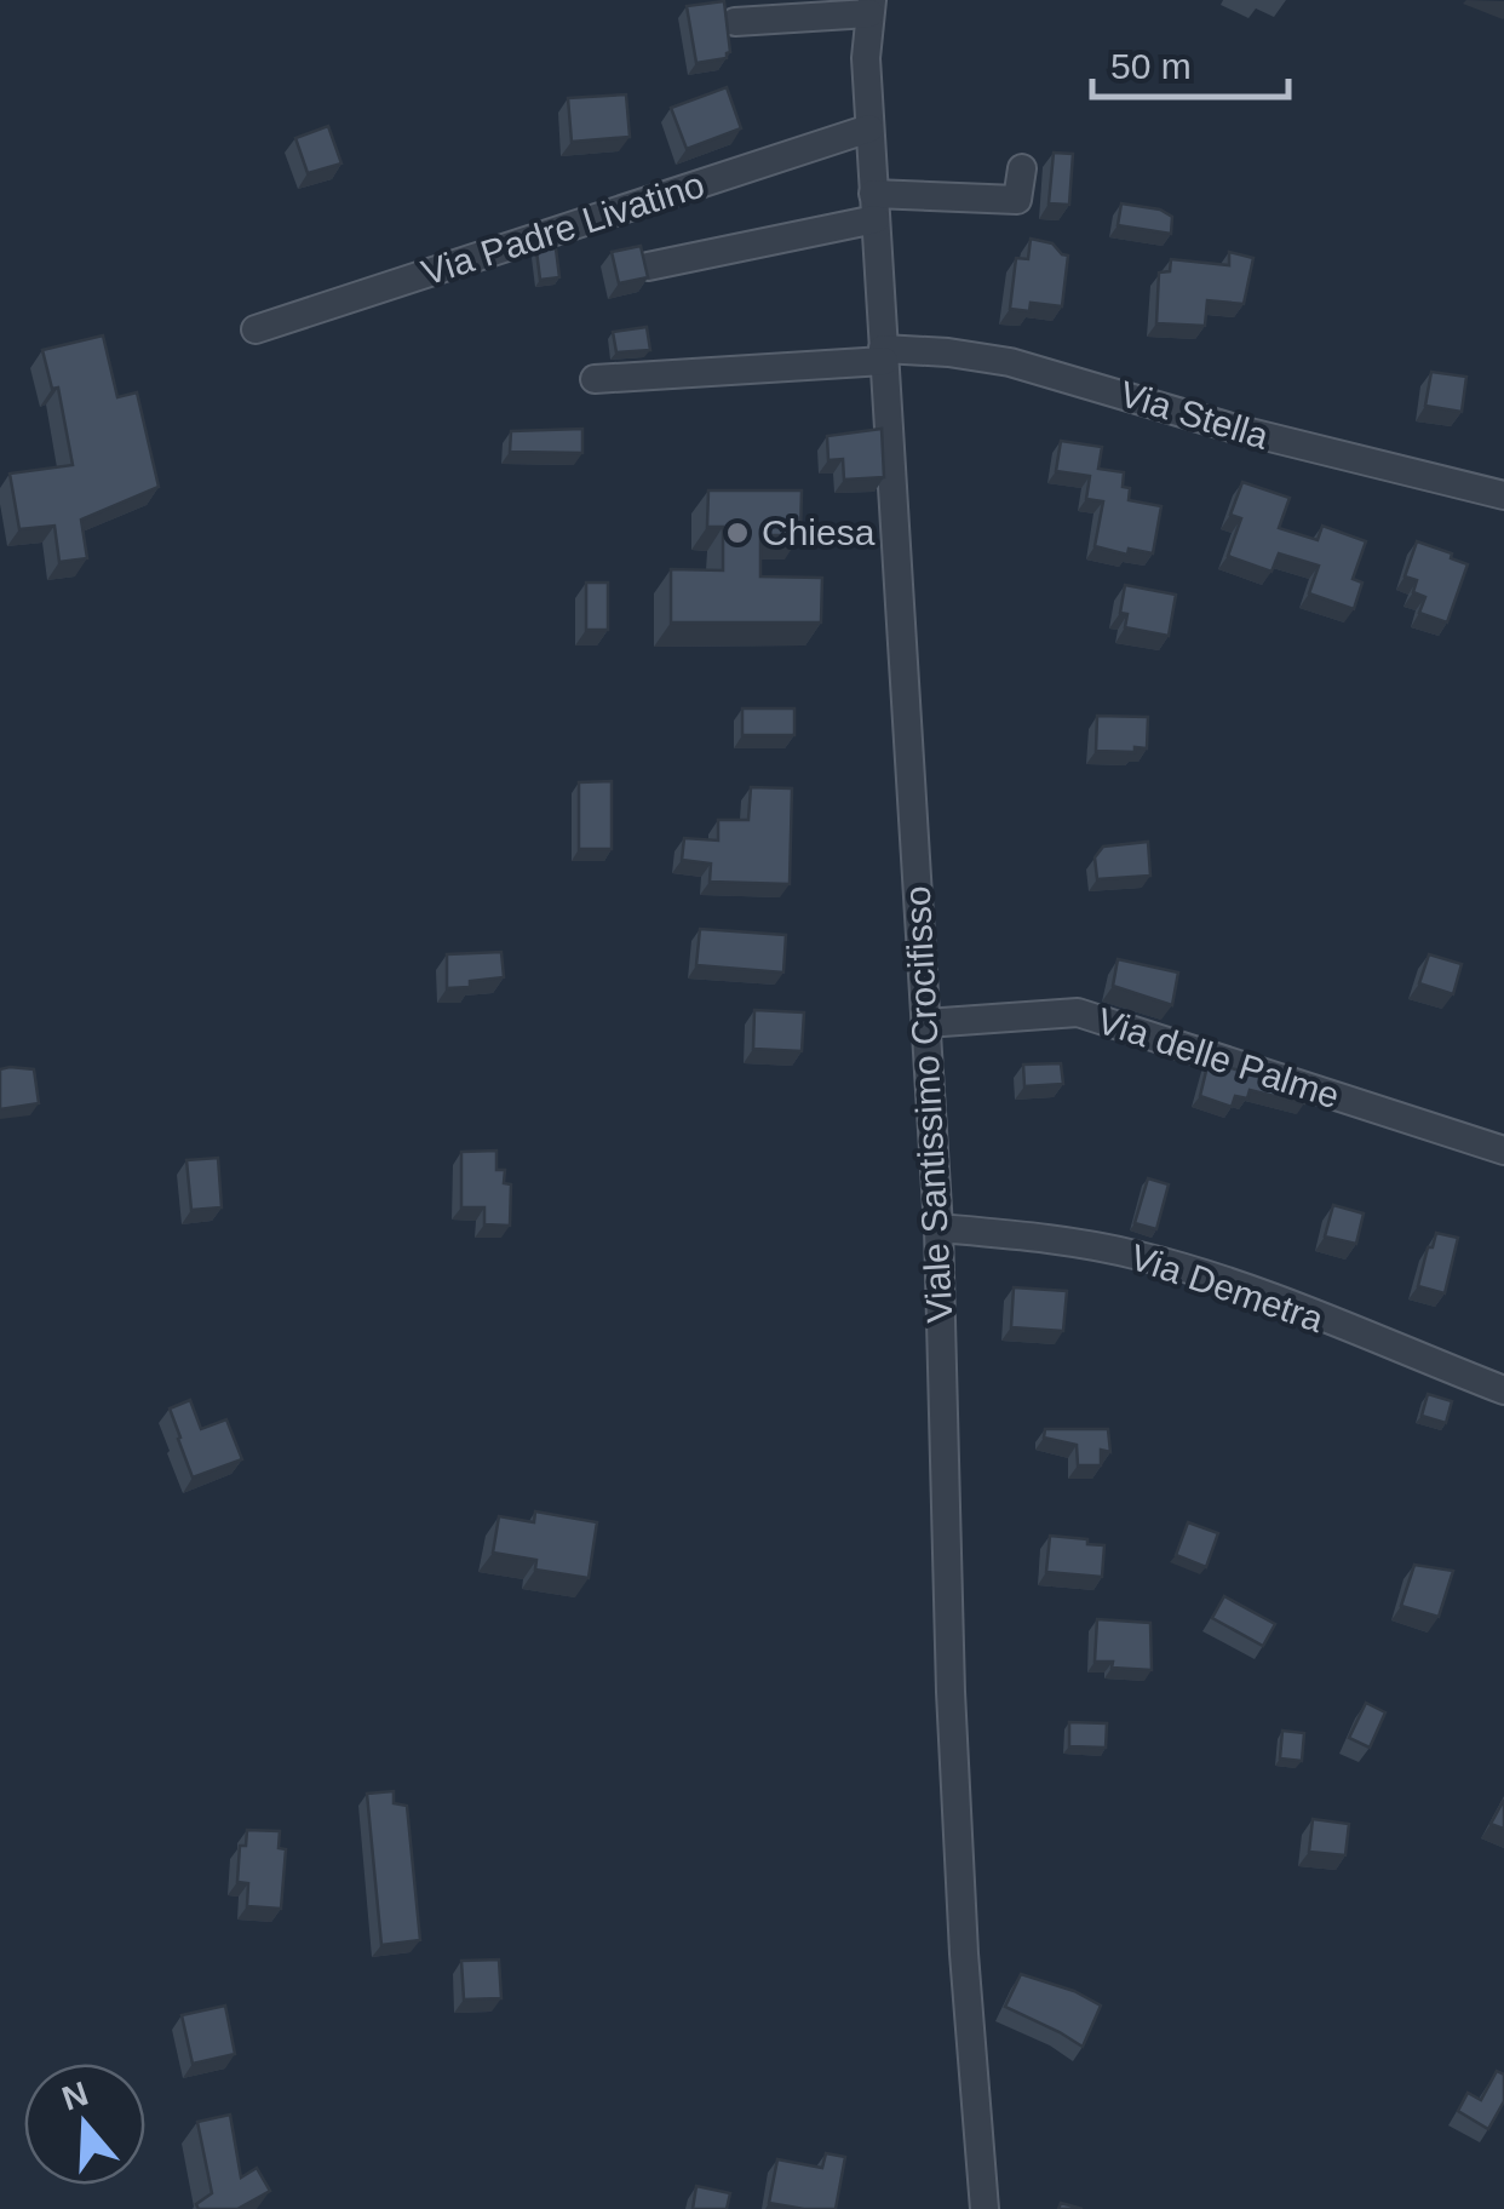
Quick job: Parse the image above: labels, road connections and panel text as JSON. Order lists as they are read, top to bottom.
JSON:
{
  "streets": {
    "street": [
      "Via Padre Livatino",
      "Via Stella",
      "Via delle Palme",
      "Viale Santissimo Crocifisso",
      "Via Demetra"
    ]
  },
  "crossings": [
    ["Via Padre Livatino", "Viale Santissimo Crocifisso"],
    ["Via Stella", "Viale Santissimo Crocifisso"],
    ["Via delle Palme", "Viale Santissimo Crocifisso"],
    ["Viale Santissimo Crocifisso", "Via Demetra"]
  ],
  "places": ["Chiesa"],
  "scale_bar": "50 m",
  "north": "top"
}
